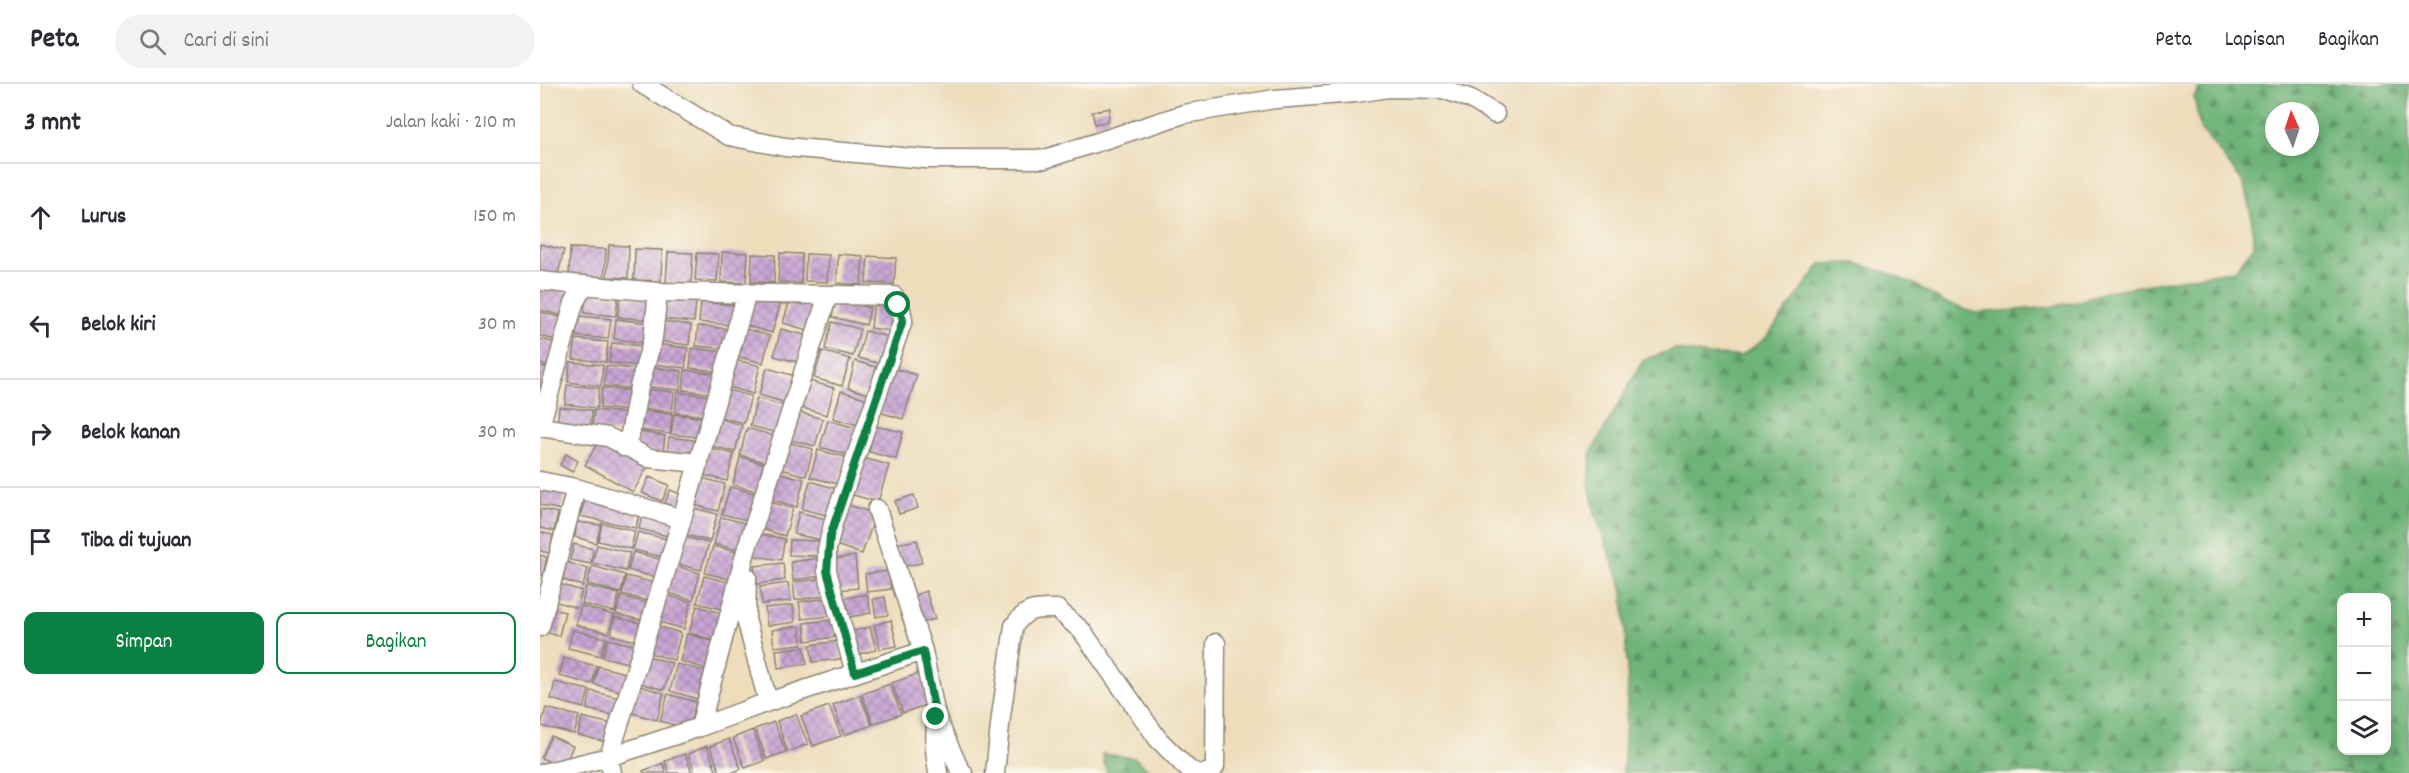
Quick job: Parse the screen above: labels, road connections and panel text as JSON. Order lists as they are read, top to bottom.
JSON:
{
  "north": "top",
  "page": {
    "header": "Peta",
    "search": "Cari di sini",
    "nav": ["Peta", "Lapisan", "Bagikan"],
    "heading": ["3 mnt", "Jalan kaki · 210 m"],
    "list": [
      ["Lurus", "150 m"],
      ["Belok kiri", "30 m"],
      ["Belok kanan", "30 m"],
      "Tiba di tujuan"
    ],
    "map_buttons": ["+", "−"],
    "buttons": ["Simpan", "Bagikan"]
  }
}
